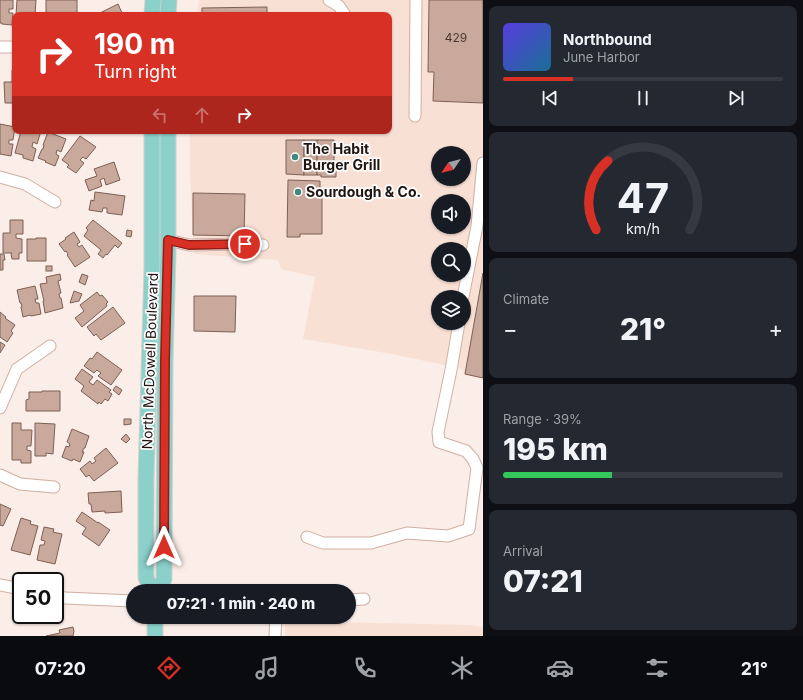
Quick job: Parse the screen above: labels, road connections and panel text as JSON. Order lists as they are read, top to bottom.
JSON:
{
  "streets": {
    "main road": ["North McDowell Boulevard"]
  },
  "places": ["The Habit Burger Grill", "Sourdough & Co."],
  "house_numbers": ["429"],
  "north": "bottom left",
  "page": {
    "turn": ["190 m", "Turn right"],
    "song": ["Northbound", "June Harbor"],
    "tile": [
      "Climate",
      ["Range · 39%", "195 km"],
      ["Arrival", "07:21"]
    ],
    "heat": ["−", "21°", "+"],
    "limit": "50",
    "trip": "07:21 · 1 min · 240 m",
    "tabs": ["07:20", "21°"],
    "gauge": ["47", "km/h"]
  }
}
